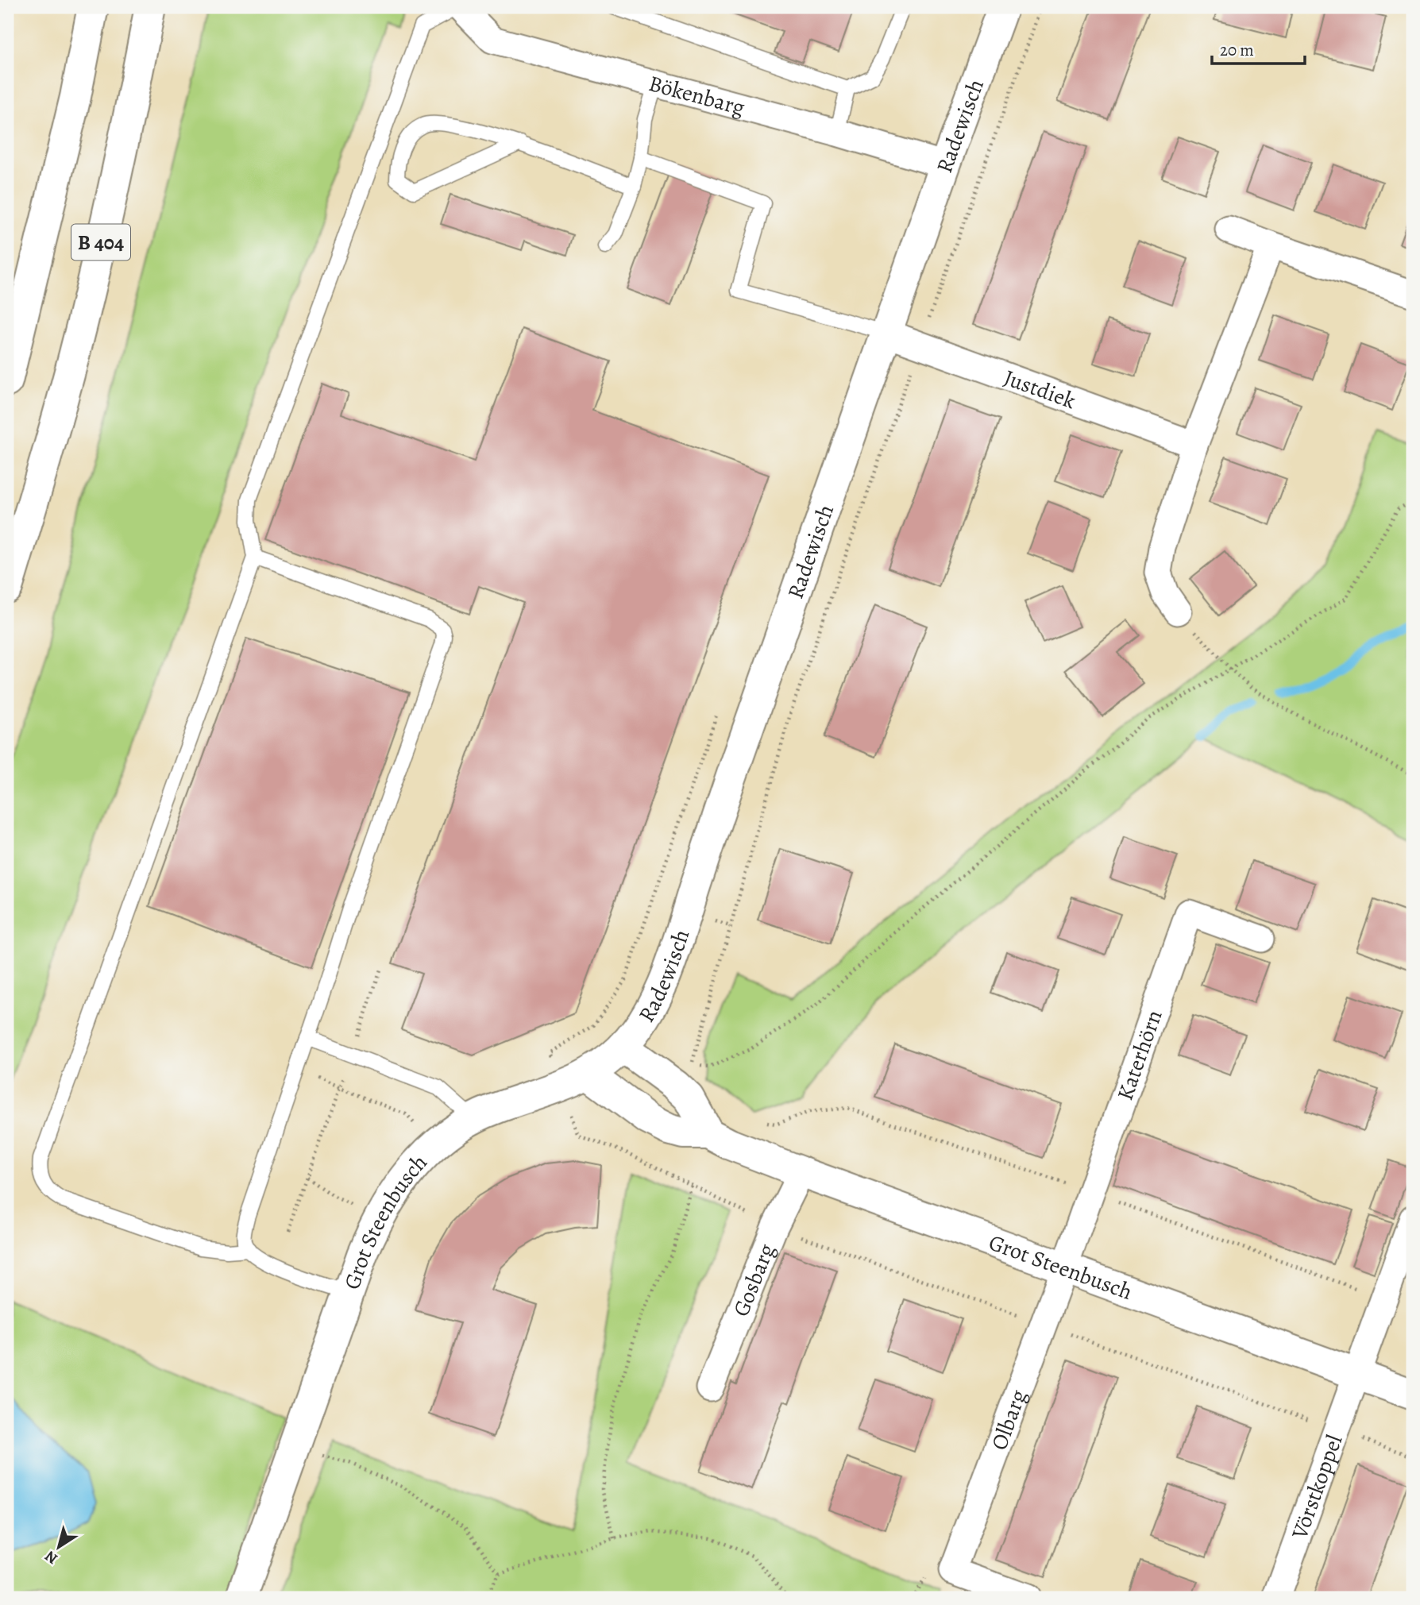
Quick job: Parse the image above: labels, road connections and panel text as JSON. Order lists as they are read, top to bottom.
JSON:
{
  "streets": {
    "main road": ["Radewisch", "B 404", "Grot Steenbusch"],
    "street": [
      "Bökenbarg",
      "Justdiek",
      "Katerhörn",
      "Gosbarg",
      "Olbarg",
      "Vörstkoppel"
    ]
  },
  "crossings": [
    ["Bökenbarg", "Radewisch"],
    ["Radewisch", "Justdiek"],
    ["Radewisch", "Grot Steenbusch"],
    ["Katerhörn", "Grot Steenbusch"],
    ["Katerhörn", "Olbarg"],
    ["Grot Steenbusch", "Gosbarg"],
    ["Grot Steenbusch", "Olbarg"],
    ["Grot Steenbusch", "Vörstkoppel"]
  ],
  "scale_bar": "20 m",
  "north": "bottom left"
}
